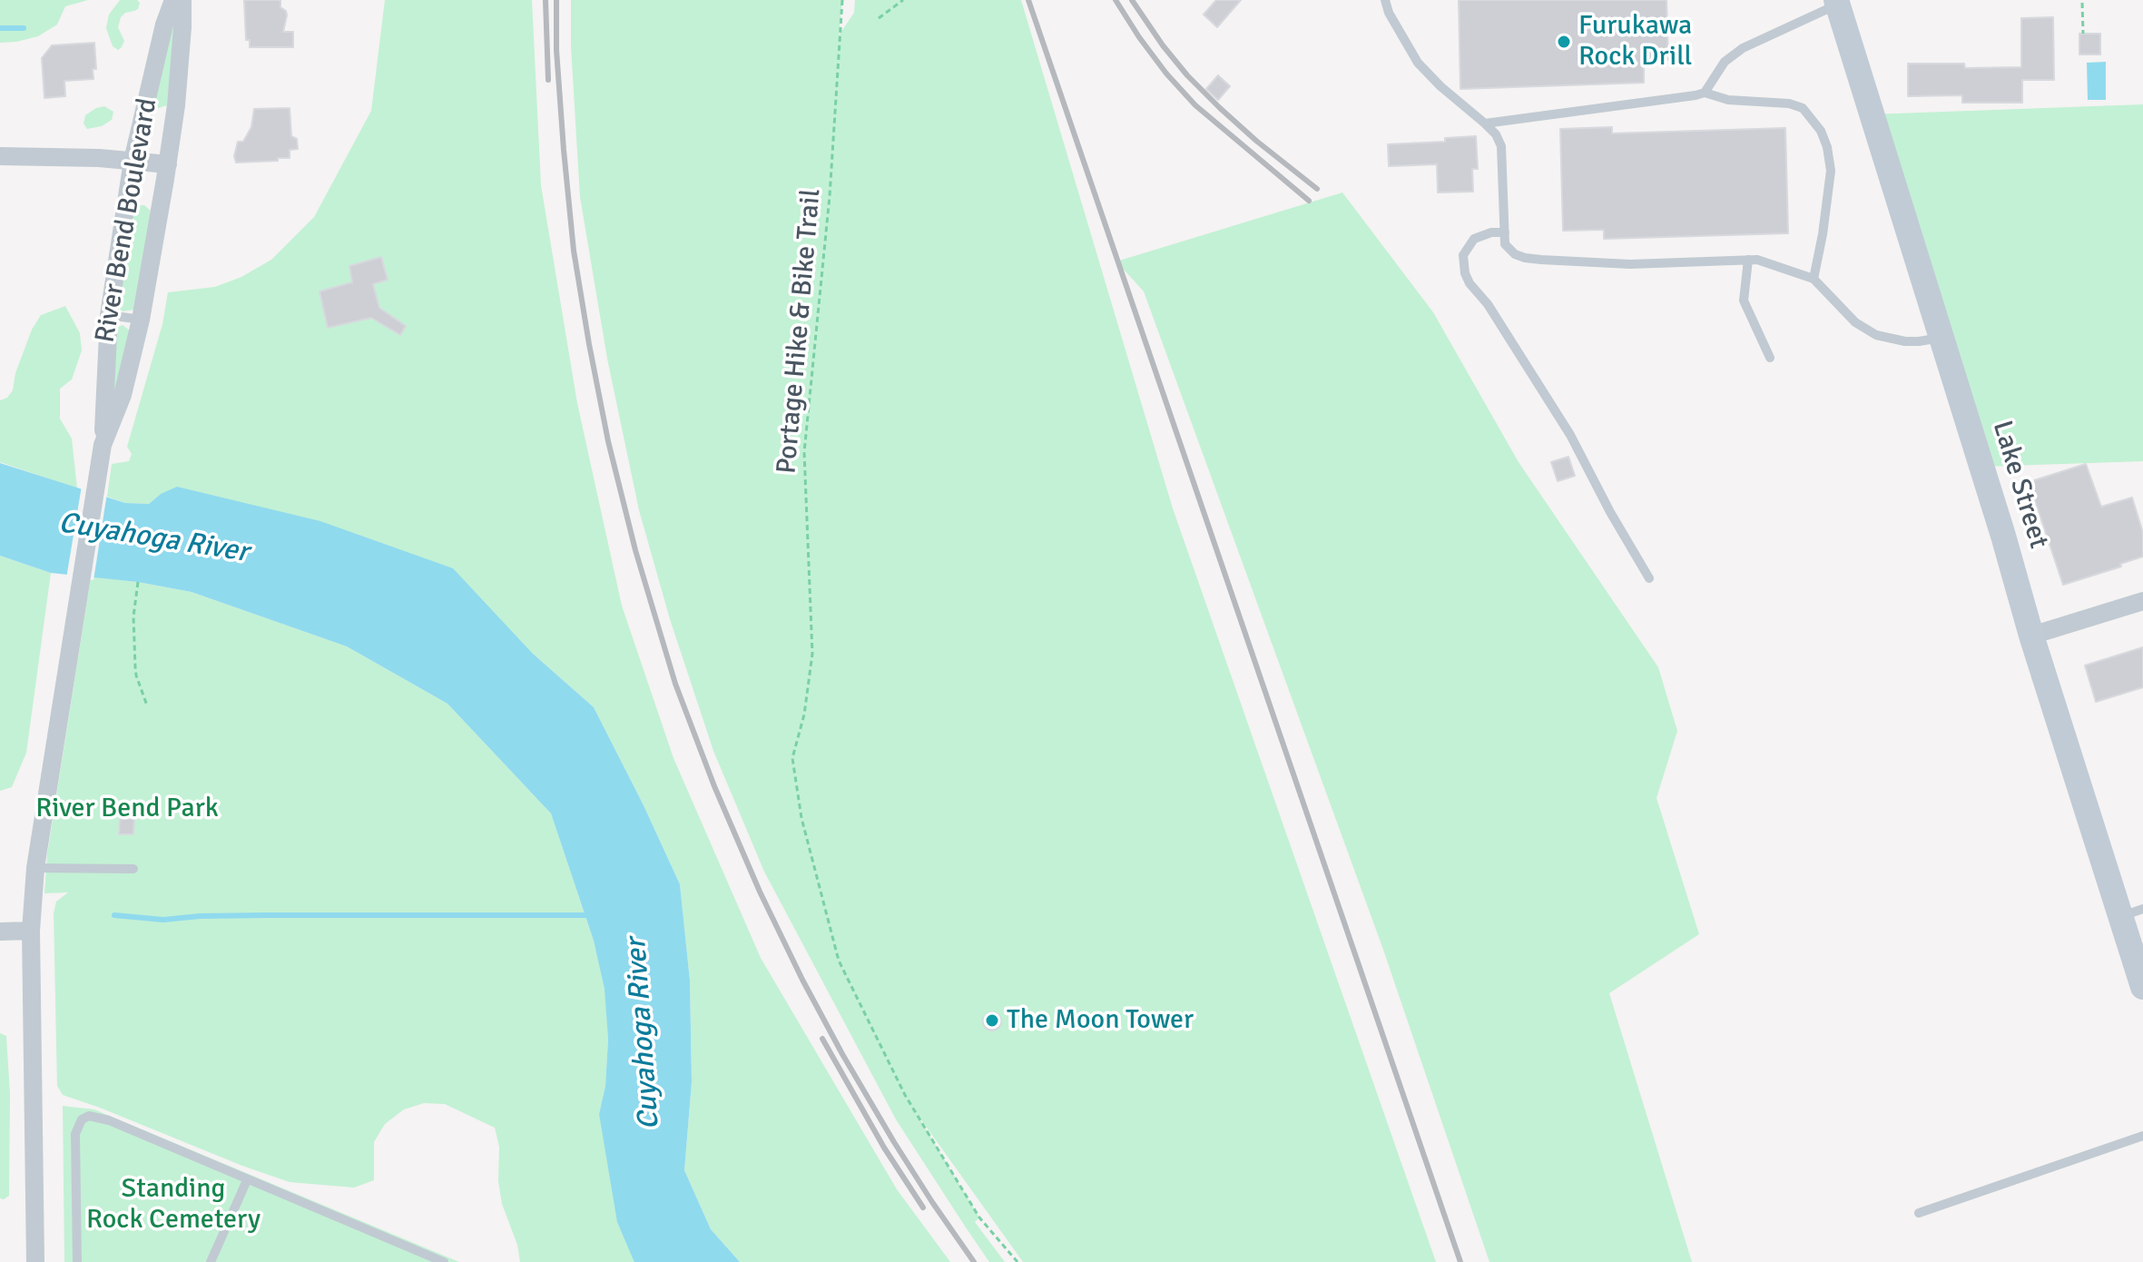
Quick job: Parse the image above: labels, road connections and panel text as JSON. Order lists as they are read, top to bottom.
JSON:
{
  "streets": {
    "street": ["River Bend Boulevard", "Lake Street"],
    "path": ["Portage Hike & Bike Trail"]
  },
  "water": ["Cuyahoga River"],
  "parks": ["River Bend Park", "Standing Rock Cemetery"],
  "places": ["Furukawa Rock Drill", "The Moon Tower"]
}
